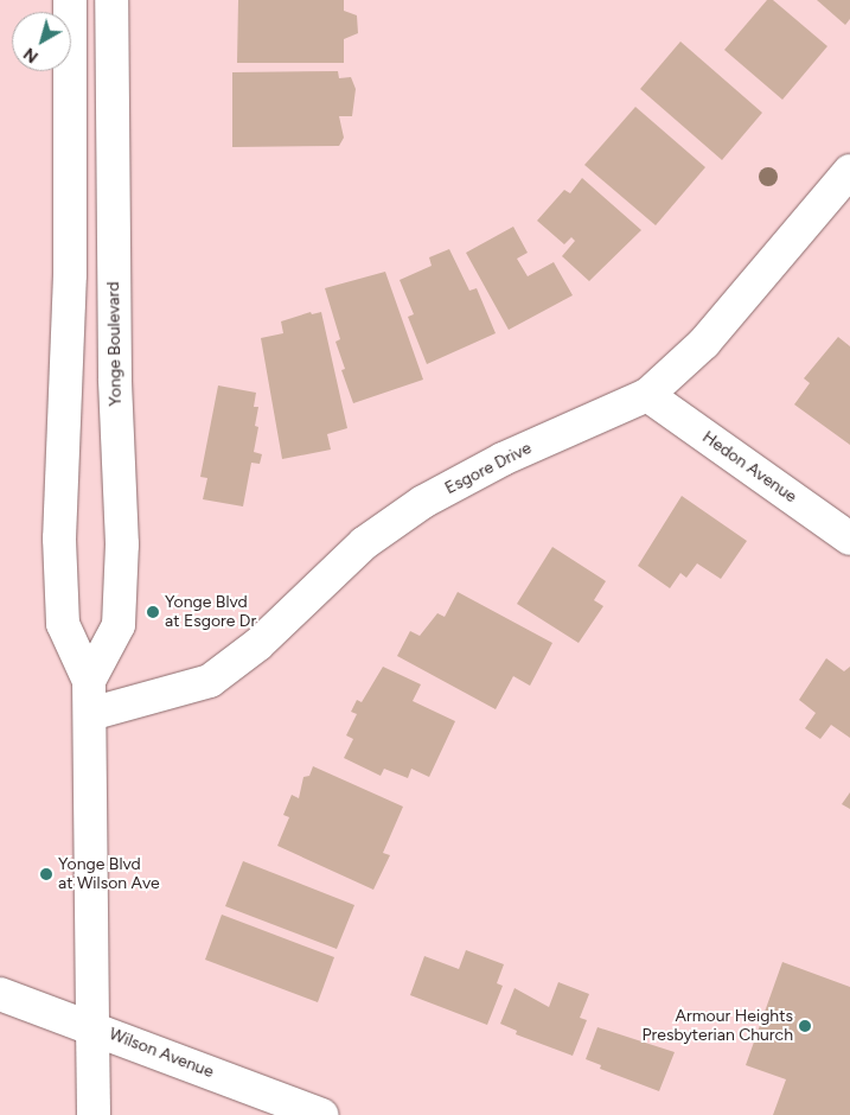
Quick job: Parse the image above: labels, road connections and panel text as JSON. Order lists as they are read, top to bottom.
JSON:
{
  "streets": {
    "street": [
      "Yonge Boulevard",
      "Hedon Avenue",
      "Esgore Drive",
      "Wilson Avenue"
    ]
  },
  "crossings": [
    ["Hedon Avenue", "Esgore Drive"]
  ],
  "places": ["Yonge Blvd at Esgore Dr", "Yonge Blvd at Wilson Ave", "Armour Heights Presbyterian Church"],
  "north": "bottom left"
}
